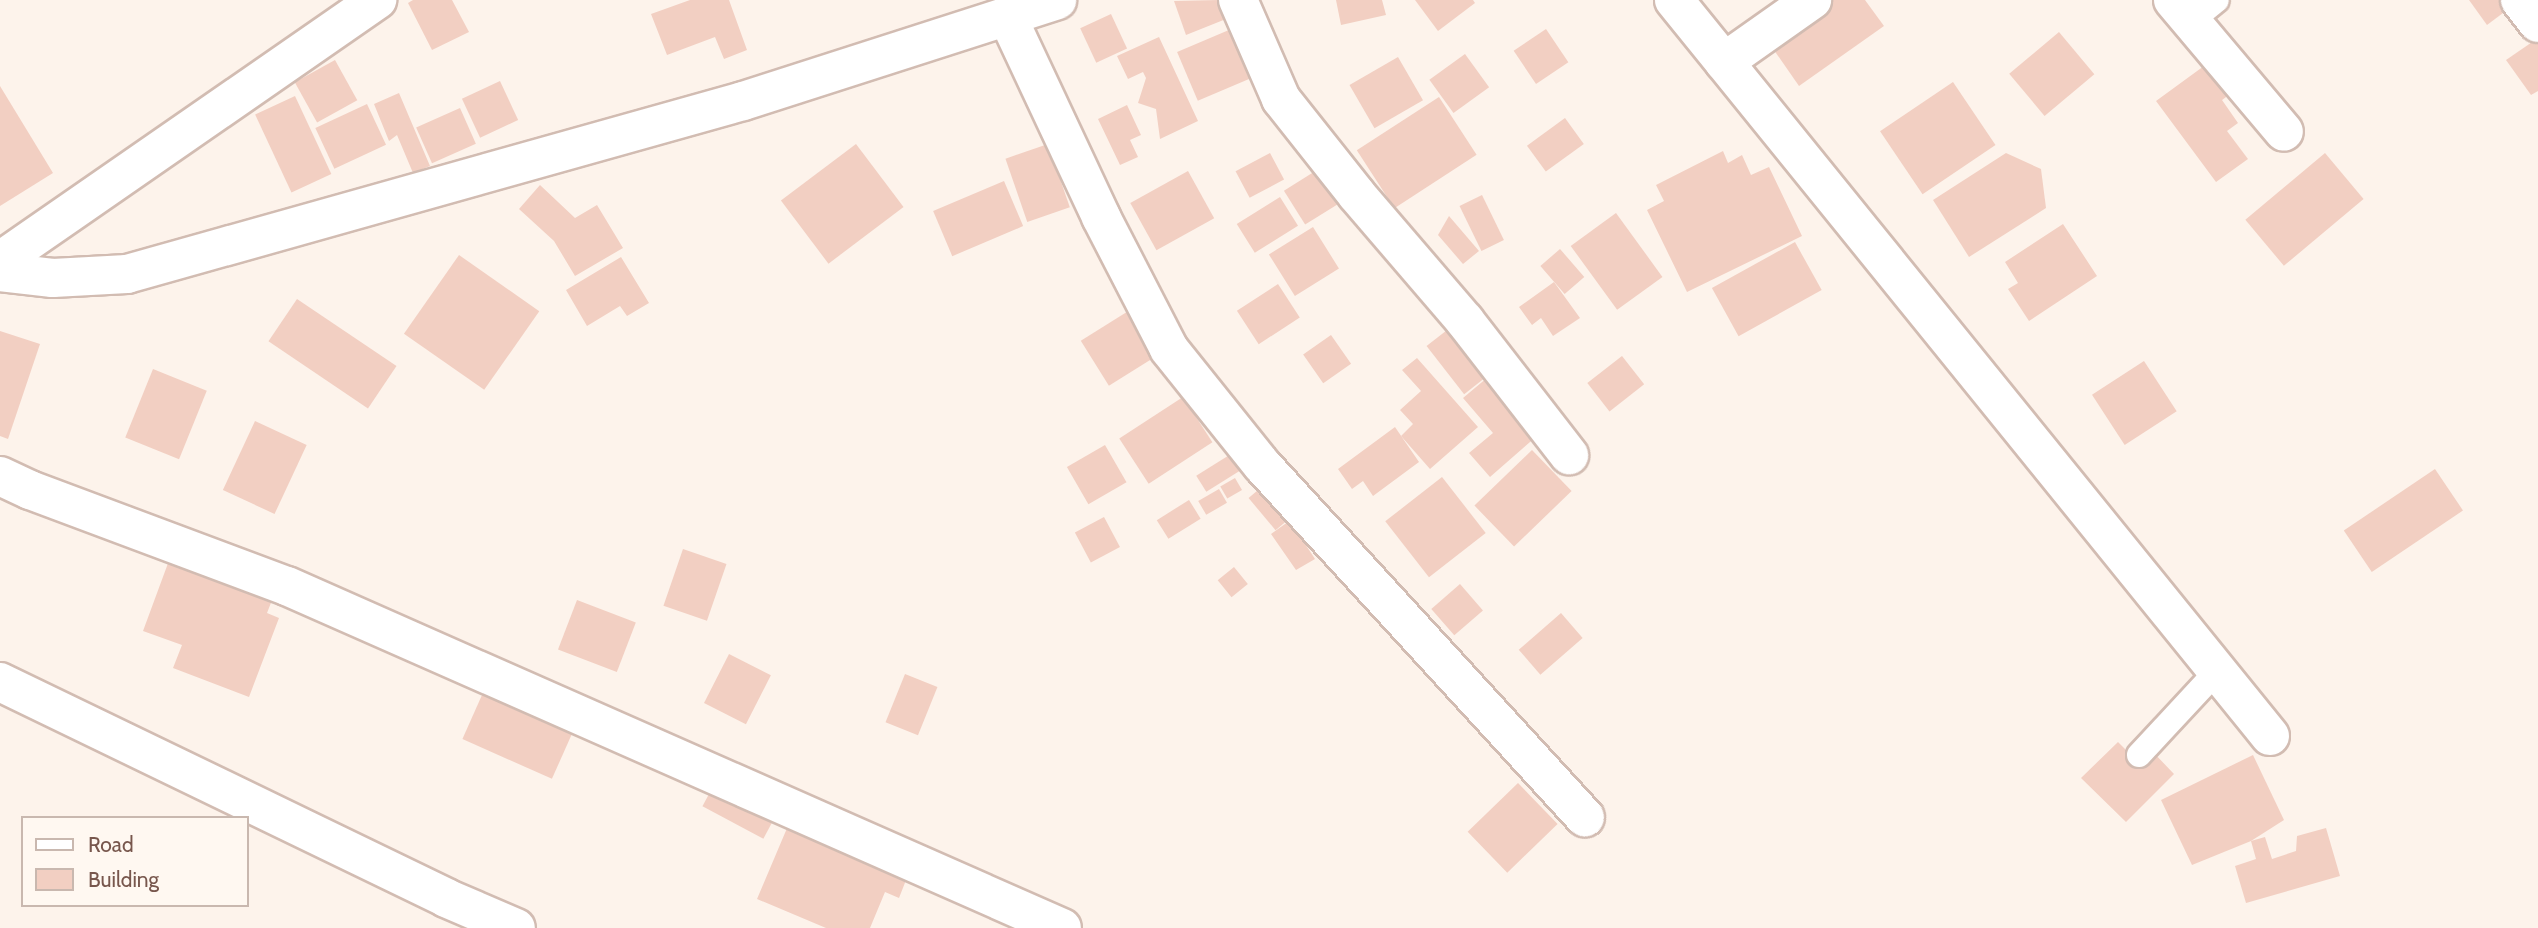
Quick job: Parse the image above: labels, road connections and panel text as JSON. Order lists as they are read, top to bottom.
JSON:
{
  "legend": ["Road", "Building"]
}
